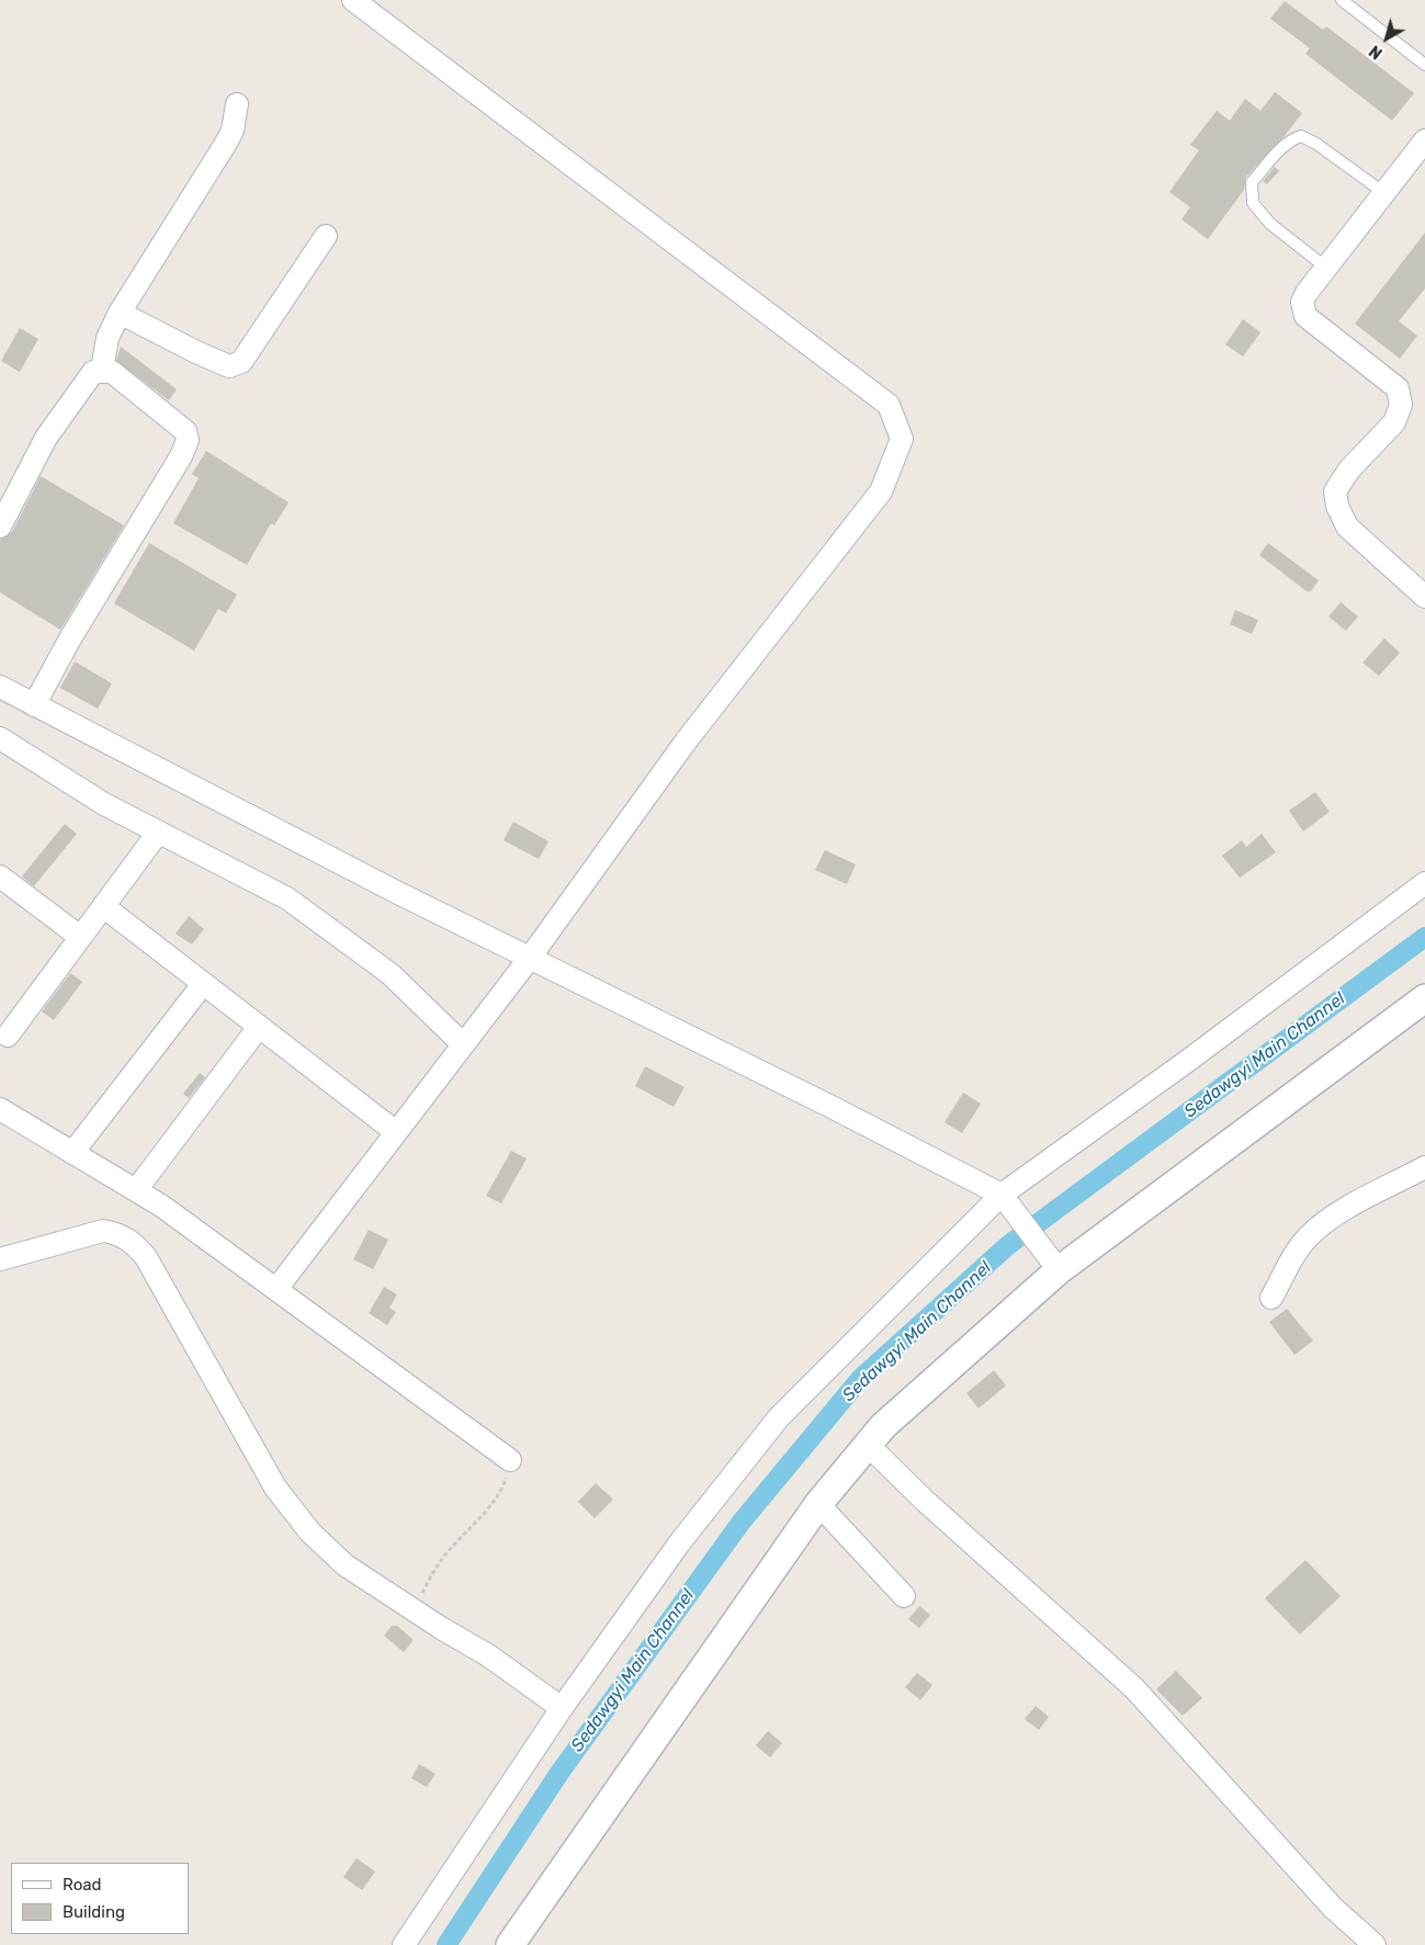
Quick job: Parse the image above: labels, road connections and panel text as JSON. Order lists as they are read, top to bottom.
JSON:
{
  "water": ["Sedawgyi Main Channel"],
  "legend": ["Road", "Building"],
  "north": "bottom left"
}
